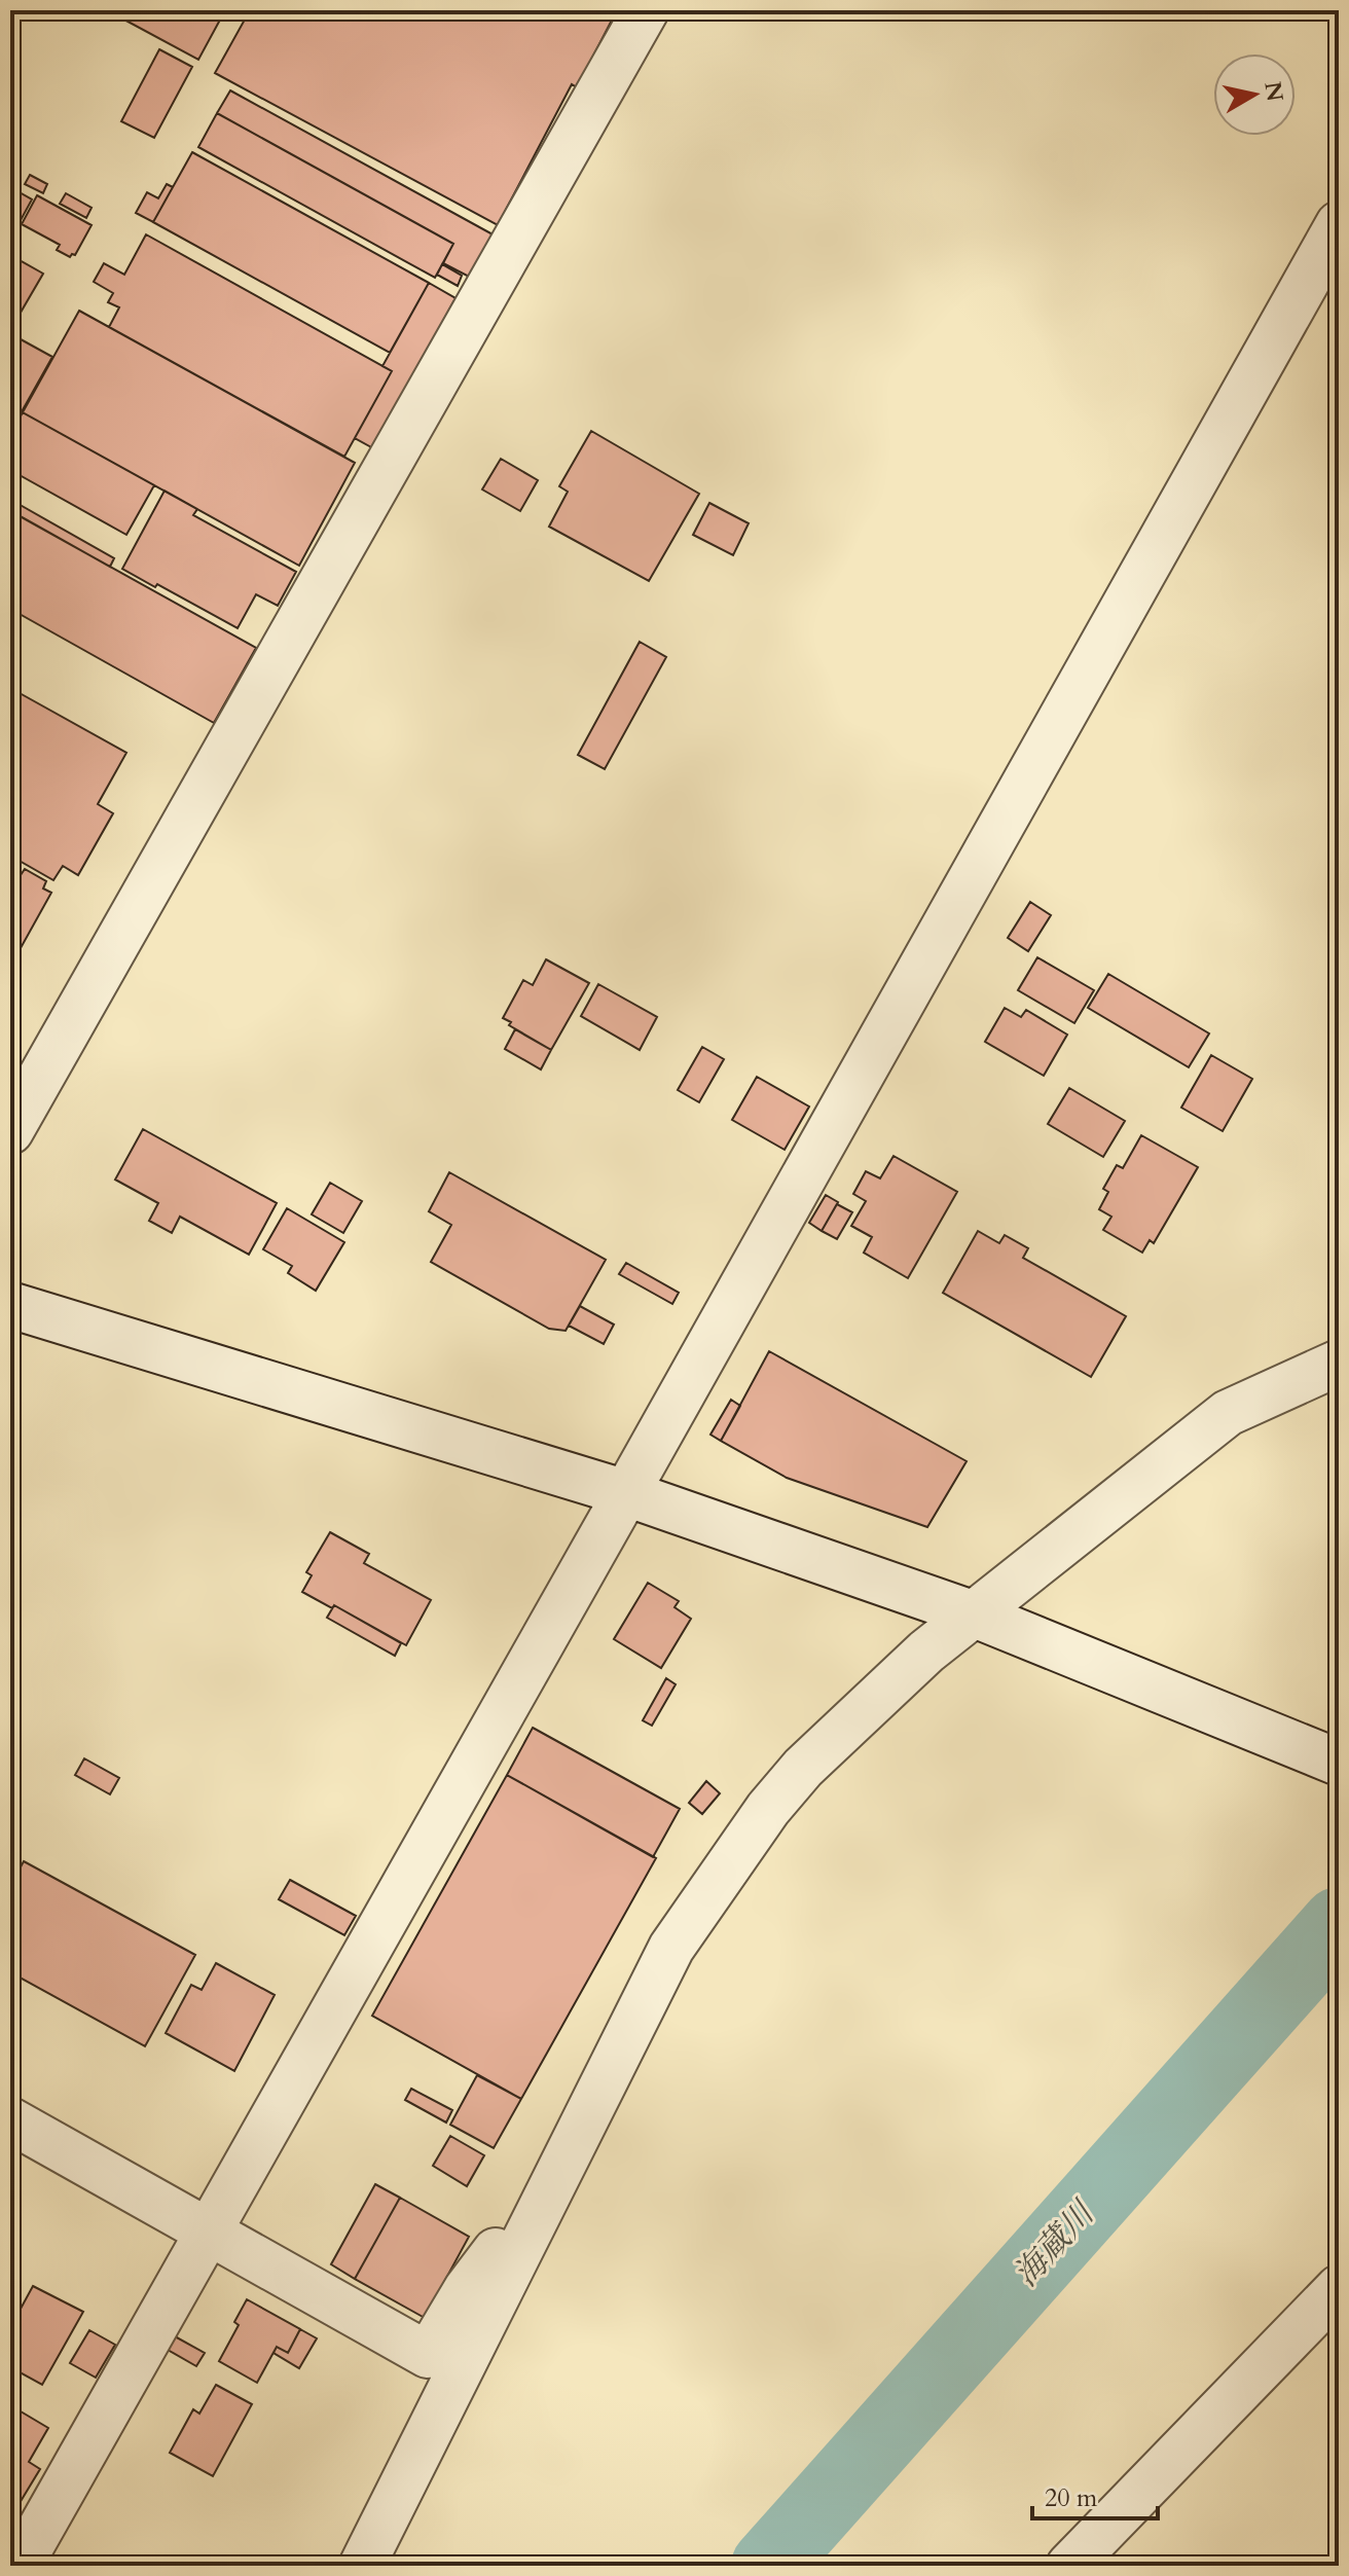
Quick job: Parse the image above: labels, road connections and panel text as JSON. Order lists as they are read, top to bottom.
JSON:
{
  "water": ["海蔵川"],
  "scale_bar": "20 m",
  "north": "right"
}
